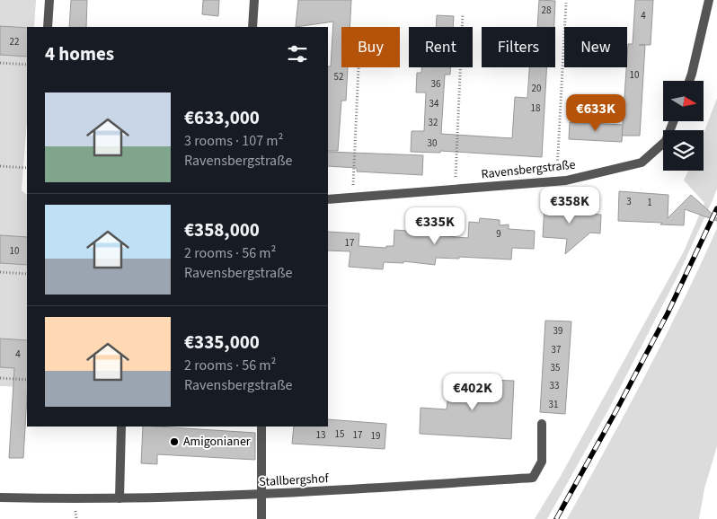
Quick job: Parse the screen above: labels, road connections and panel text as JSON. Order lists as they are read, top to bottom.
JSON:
{
  "streets": {
    "street": ["Ravensbergstraße", "Stallbergshof"]
  },
  "places": ["Amigonianer"],
  "house_numbers": [
    "28",
    "4",
    "22",
    "10",
    "52",
    "36",
    "20",
    "34",
    "18",
    "32",
    "30",
    "3",
    "1",
    "9",
    "17",
    "10",
    "39",
    "37",
    "4",
    "35",
    "33",
    "31",
    "15",
    "13",
    "17",
    "19"
  ],
  "north": "right",
  "page": {
    "chip": [
      "Buy",
      "Rent",
      "Filters",
      "New"
    ],
    "heading": "4 homes",
    "list": [
      {
        "name": "€633,000",
        "note": "3 rooms · 107 m² · Ravensbergstraße"
      },
      {
        "name": "€358,000",
        "note": "2 rooms · 56 m² · Ravensbergstraße"
      },
      {
        "name": "€335,000",
        "note": "2 rooms · 56 m² · Ravensbergstraße"
      }
    ],
    "price": [
      "€633K",
      "€358K",
      "€335K",
      "€402K"
    ]
  }
}
